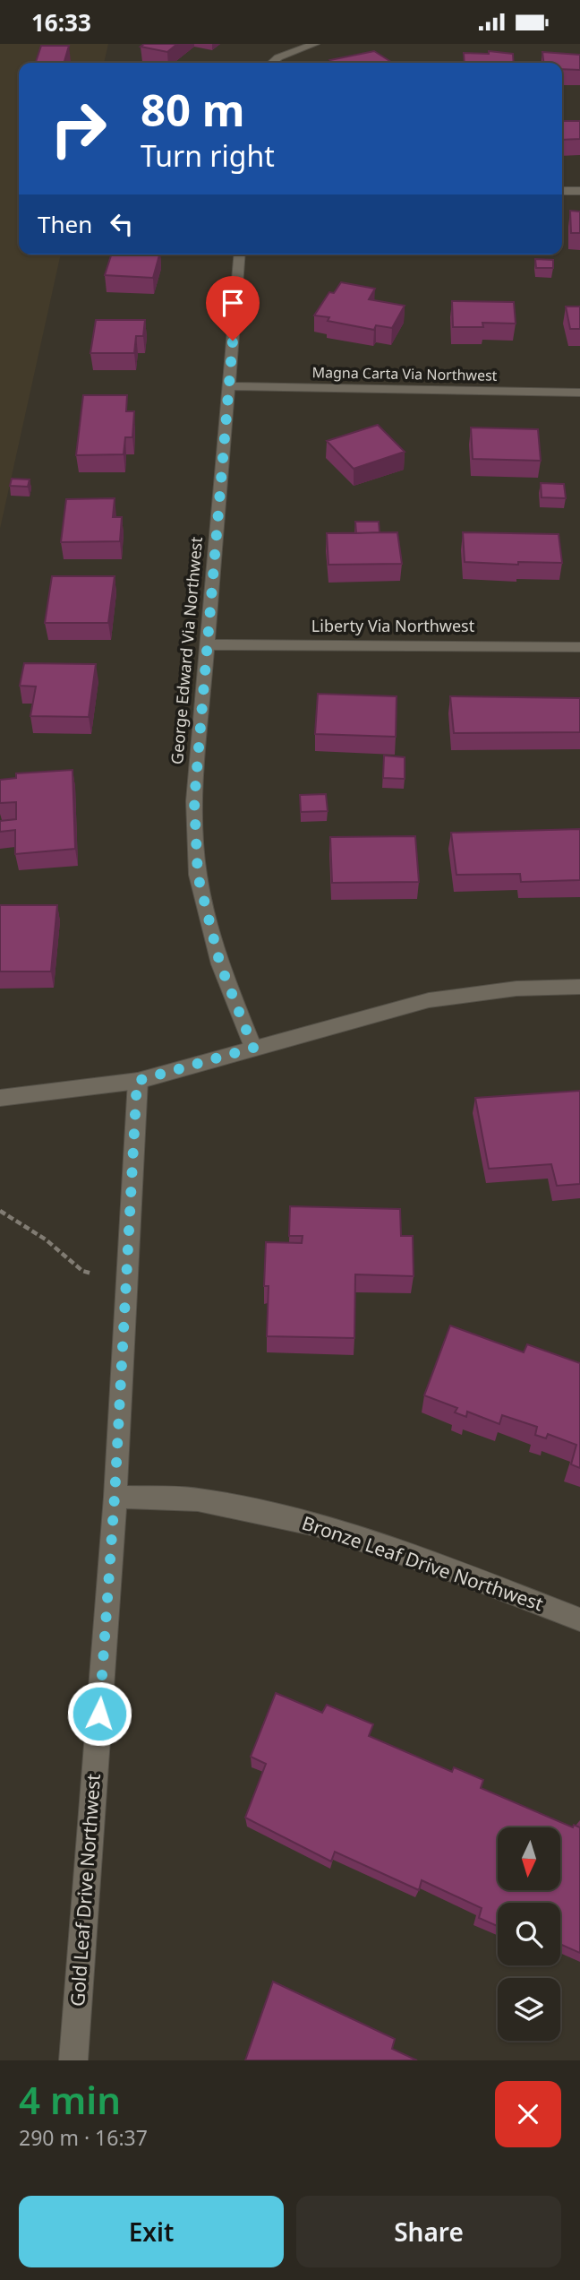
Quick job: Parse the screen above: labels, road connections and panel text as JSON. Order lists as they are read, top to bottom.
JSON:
{
  "streets": {
    "street": [
      "Magna Carta Via Northwest",
      "Liberty Via Northwest",
      "George Edward Via Northwest",
      "Bronze Leaf Drive Northwest",
      "Gold Leaf Drive Northwest"
    ]
  },
  "crossings": [
    ["Magna Carta Via Northwest", "George Edward Via Northwest"],
    ["Liberty Via Northwest", "George Edward Via Northwest"],
    ["Bronze Leaf Drive Northwest", "Gold Leaf Drive Northwest"]
  ],
  "north": "bottom",
  "page": {
    "status": "16:33",
    "turn": ["80 m", "Turn right"],
    "then": "Then",
    "heading": ["4 min", "290 m · 16:37"],
    "buttons": ["Exit", "Share"]
  }
}
